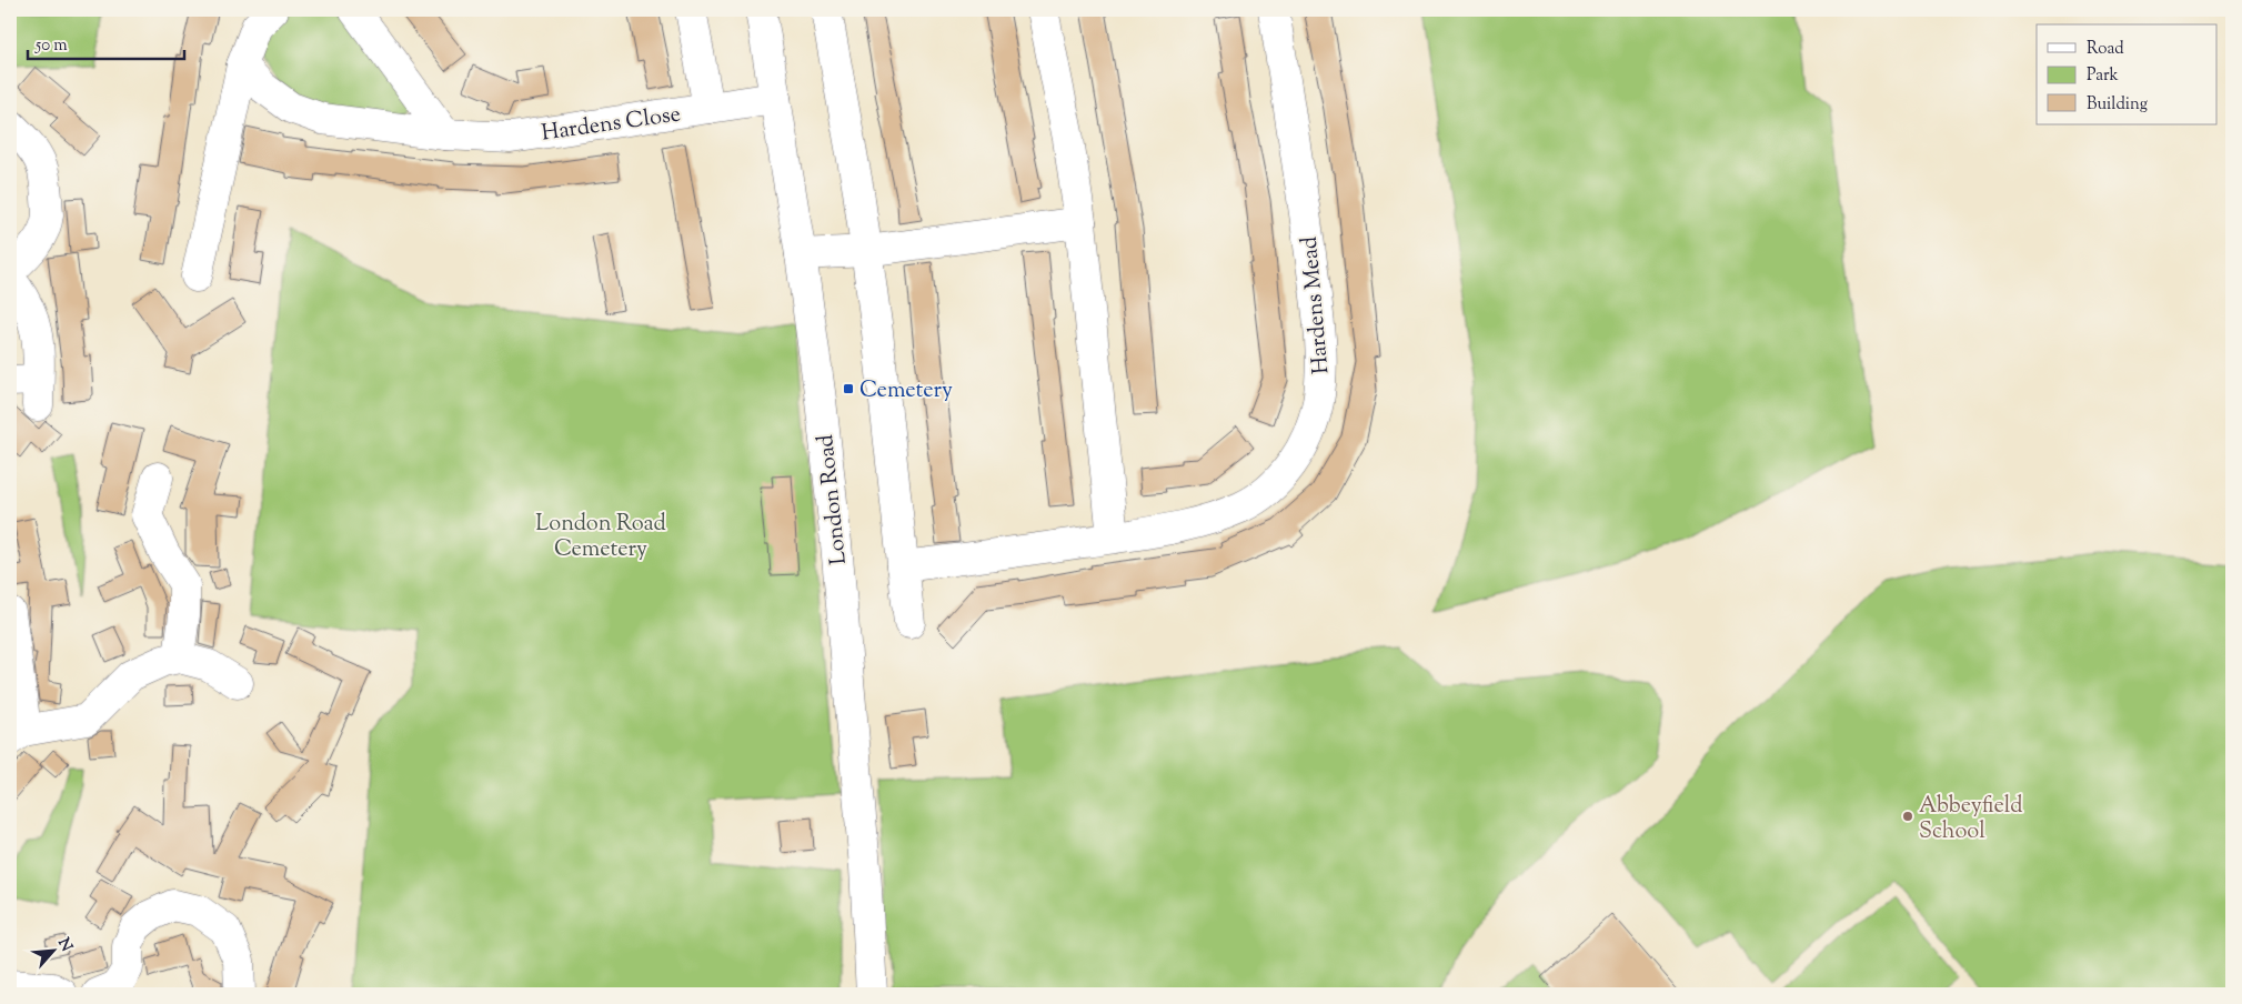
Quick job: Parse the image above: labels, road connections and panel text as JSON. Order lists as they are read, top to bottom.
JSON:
{
  "streets": {
    "street": ["Hardens Close", "Hardens Mead", "London Road"]
  },
  "crossings": [
    ["Hardens Close", "London Road"]
  ],
  "parks": ["London Road Cemetery"],
  "places": {
    "transit": ["Cemetery"],
    "other": ["Abbeyfield School"]
  },
  "legend": ["Road", "Park", "Building"],
  "scale_bar": "50 m",
  "north": "top right"
}
